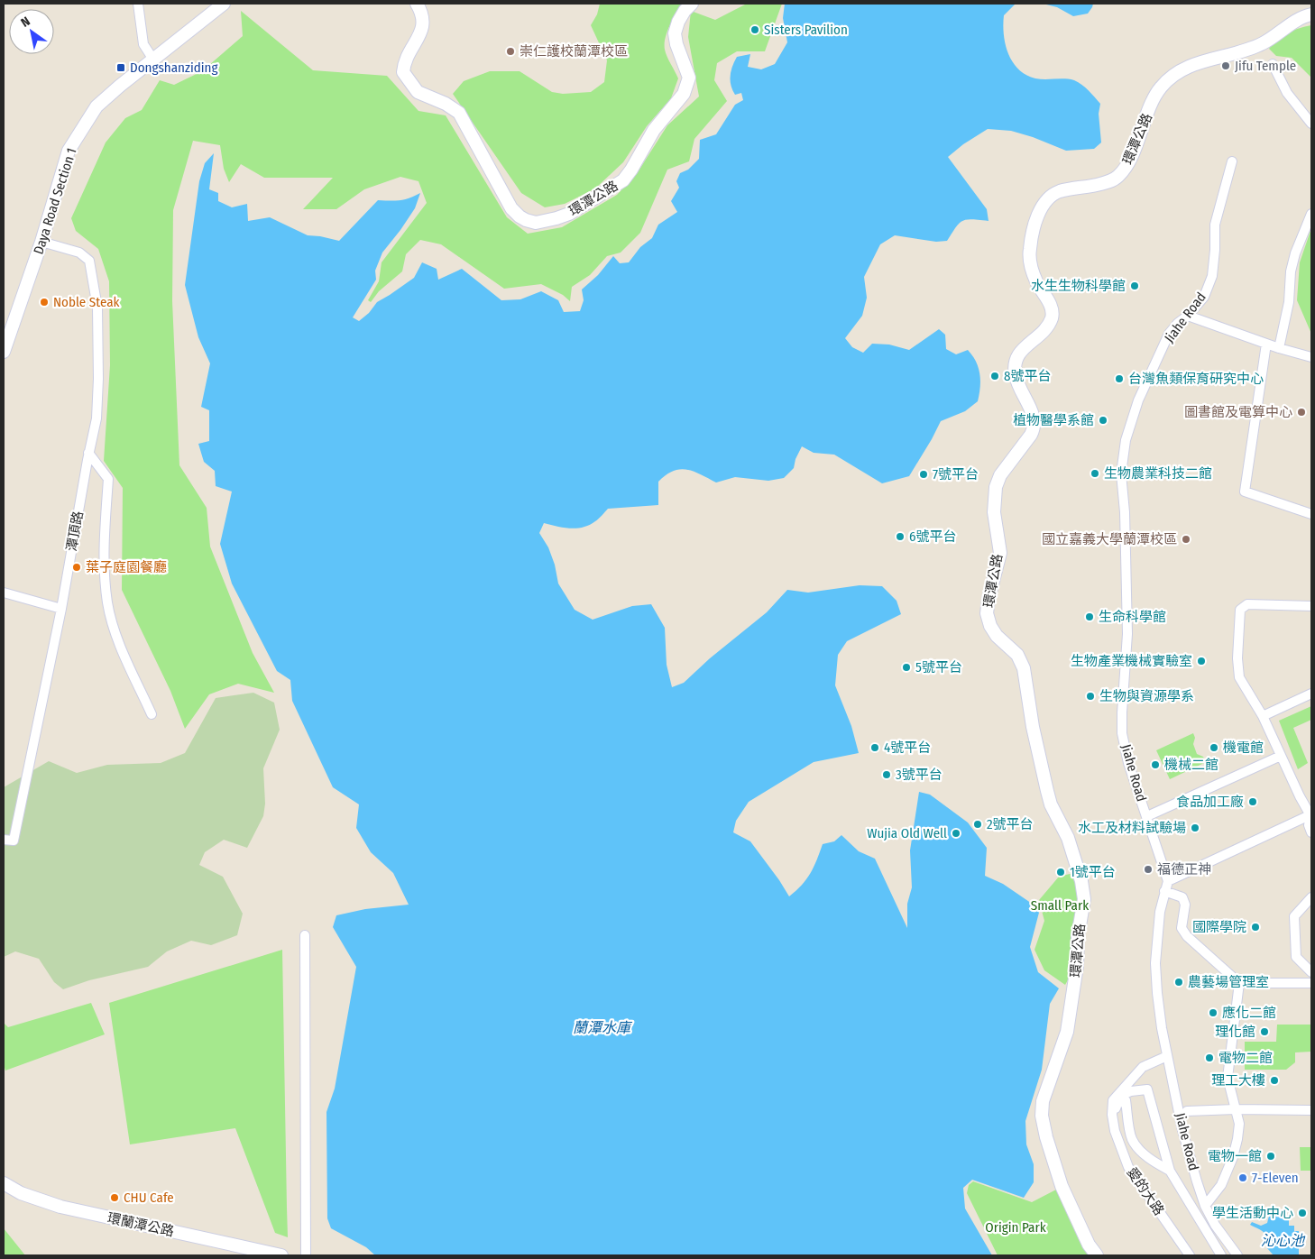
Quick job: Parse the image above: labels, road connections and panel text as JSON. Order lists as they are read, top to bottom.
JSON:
{
  "streets": {
    "street": [
      "環潭公路",
      "Daya Road Section 1",
      "Jiahe Road",
      "潭頂路",
      "愛的大路",
      "環蘭潭公路"
    ]
  },
  "crossings": [
    ["Daya Road Section 1", "潭頂路"]
  ],
  "water": ["蘭潭水庫", "沁心池"],
  "parks": ["Small Park", "Origin Park"],
  "places": {
    "other": [
      "Sisters Pavilion",
      "崇仁護校蘭潭校區",
      "Jifu Temple",
      "水生生物科學館",
      "Noble Steak",
      "8號平台",
      "台灣魚類保育研究中心",
      "圖書館及電算中心",
      "植物醫學系館",
      "生物農業科技二館",
      "7號平台",
      "6號平台",
      "國立嘉義大學蘭潭校區",
      "葉子庭園餐廳",
      "生命科學館",
      "生物產業機械實驗室",
      "5號平台",
      "生物與資源學系",
      "4號平台",
      "機電館",
      "機械二館",
      "3號平台",
      "食品加工廠",
      "2號平台",
      "水工及材料試驗場",
      "Wujia Old Well",
      "福德正神",
      "1號平台",
      "國際學院",
      "農藝場管理室",
      "應化二館",
      "理化館",
      "電物二館",
      "理工大樓",
      "電物一館",
      "7-Eleven",
      "CHU Cafe",
      "學生活動中心"
    ],
    "transit": ["Dongshanziding"]
  },
  "north": "top left"
}
